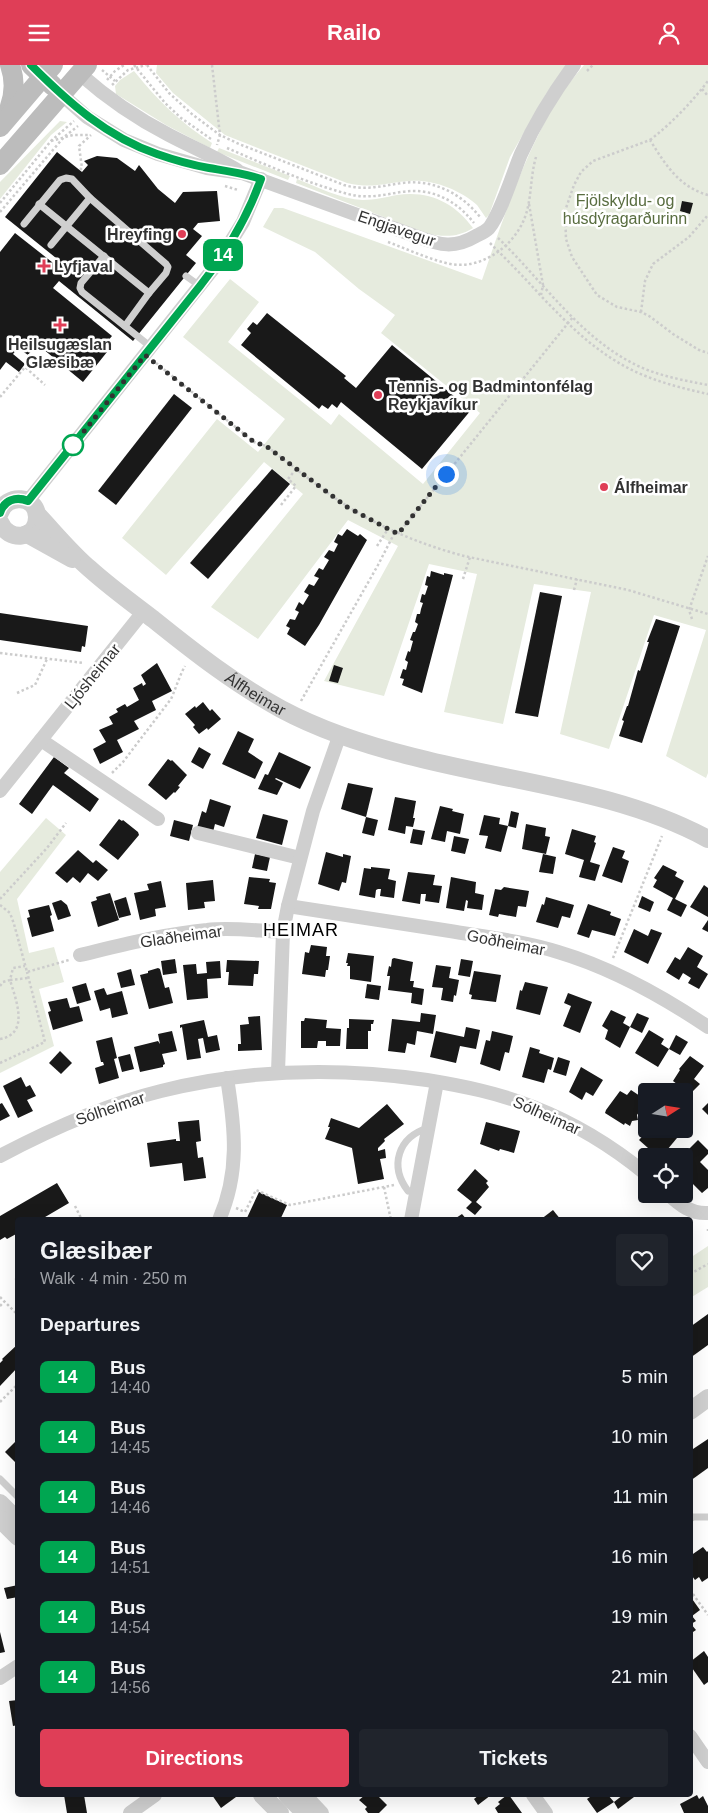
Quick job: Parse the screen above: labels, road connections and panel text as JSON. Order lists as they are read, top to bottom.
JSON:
{
  "streets": {
    "street": [
      "Engjavegur",
      "Ljósheimar",
      "Álfheimar",
      "Glaðheimar",
      "Goðheimar",
      "Sólheimar"
    ]
  },
  "crossings": [
    ["Ljósheimar", "Álfheimar"]
  ],
  "districts": ["HEIMAR"],
  "parks": ["Fjölskyldu- og húsdýragarðurinn"],
  "places": {
    "other": ["Hreyfing", "Tennis- og Badmintonfélag Reykjavíkur", "Álfheimar"],
    "health": ["Lyfjaval", "Heilsugæslan Glæsibæ"]
  },
  "lines": ["bus line 14"],
  "north": "right",
  "page": {
    "header": "Railo",
    "on_map": "14",
    "heading": [
      ["Glæsibær", "Walk · 4 min · 250 m"],
      "Departures"
    ],
    "list": [
      {
        "mark": "14",
        "name": "Bus",
        "note": "14:40",
        "value": "5 min"
      },
      {
        "mark": "14",
        "name": "Bus",
        "note": "14:45",
        "value": "10 min"
      },
      {
        "mark": "14",
        "name": "Bus",
        "note": "14:46",
        "value": "11 min"
      },
      {
        "mark": "14",
        "name": "Bus",
        "note": "14:51",
        "value": "16 min"
      },
      {
        "mark": "14",
        "name": "Bus",
        "note": "14:54",
        "value": "19 min"
      },
      {
        "mark": "14",
        "name": "Bus",
        "note": "14:56",
        "value": "21 min"
      }
    ],
    "buttons": ["Directions", "Tickets"]
  }
}
